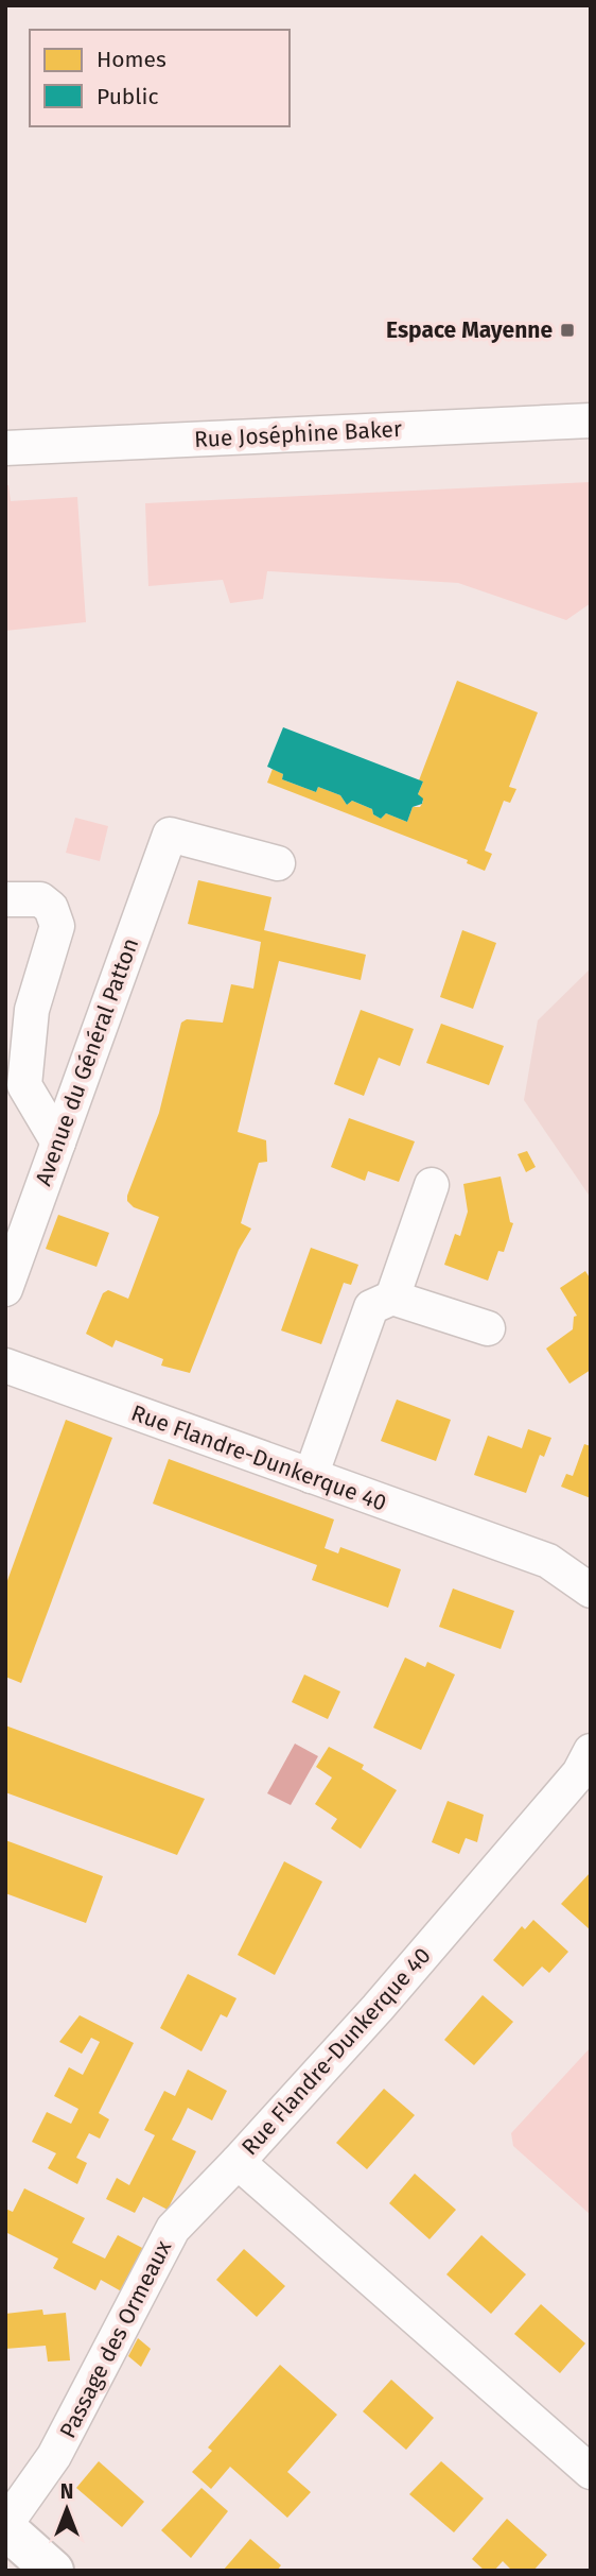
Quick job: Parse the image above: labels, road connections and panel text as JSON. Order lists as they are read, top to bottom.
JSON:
{
  "streets": {
    "street": [
      "Rue Joséphine Baker",
      "Avenue du Général Patton",
      "Rue Flandre-Dunkerque 40",
      "Passage des Ormeaux"
    ]
  },
  "crossings": [
    ["Rue Flandre-Dunkerque 40", "Passage des Ormeaux"]
  ],
  "places": {
    "transit": ["Espace Mayenne"]
  },
  "legend": ["Homes", "Public"],
  "north": "top"
}
